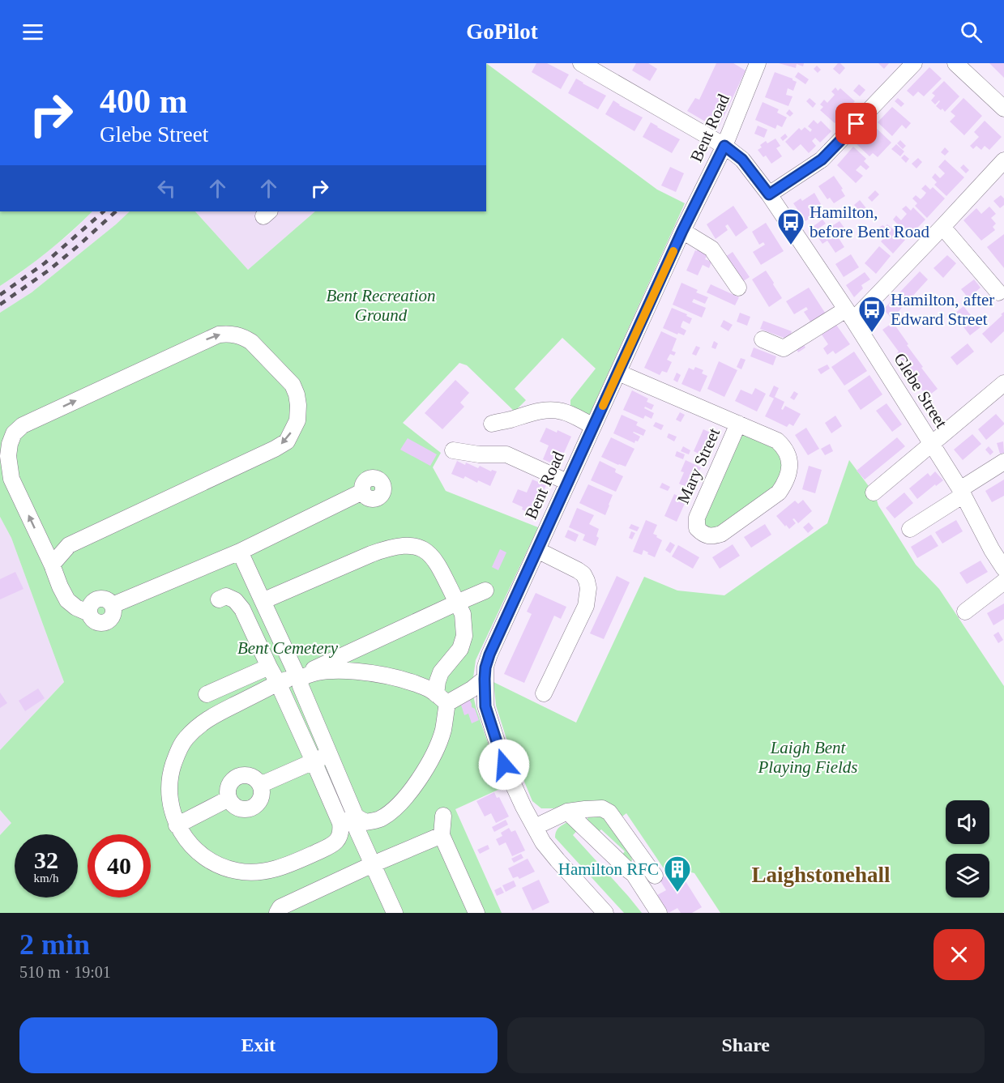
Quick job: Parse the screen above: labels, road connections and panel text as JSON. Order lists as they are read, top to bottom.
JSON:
{
  "streets": {
    "street": ["Bent Road", "Glebe Street", "Mary Street"]
  },
  "crossings": [
    ["Bent Road", "Glebe Street"],
    ["Bent Road", "Mary Street"]
  ],
  "districts": ["Laighstonehall"],
  "parks": ["Bent Recreation Ground", "Bent Cemetery", "Laigh Bent Playing Fields"],
  "places": {
    "bus stop": ["Hamilton, before Bent Road", "Hamilton, after Edward Street"],
    "building": ["Hamilton RFC"]
  },
  "page": {
    "header": "GoPilot",
    "turn": ["400 m", "Glebe Street"],
    "speed": "32 km/h",
    "limit": "40",
    "heading": ["2 min", "510 m · 19:01"],
    "buttons": ["Exit", "Share"]
  }
}
